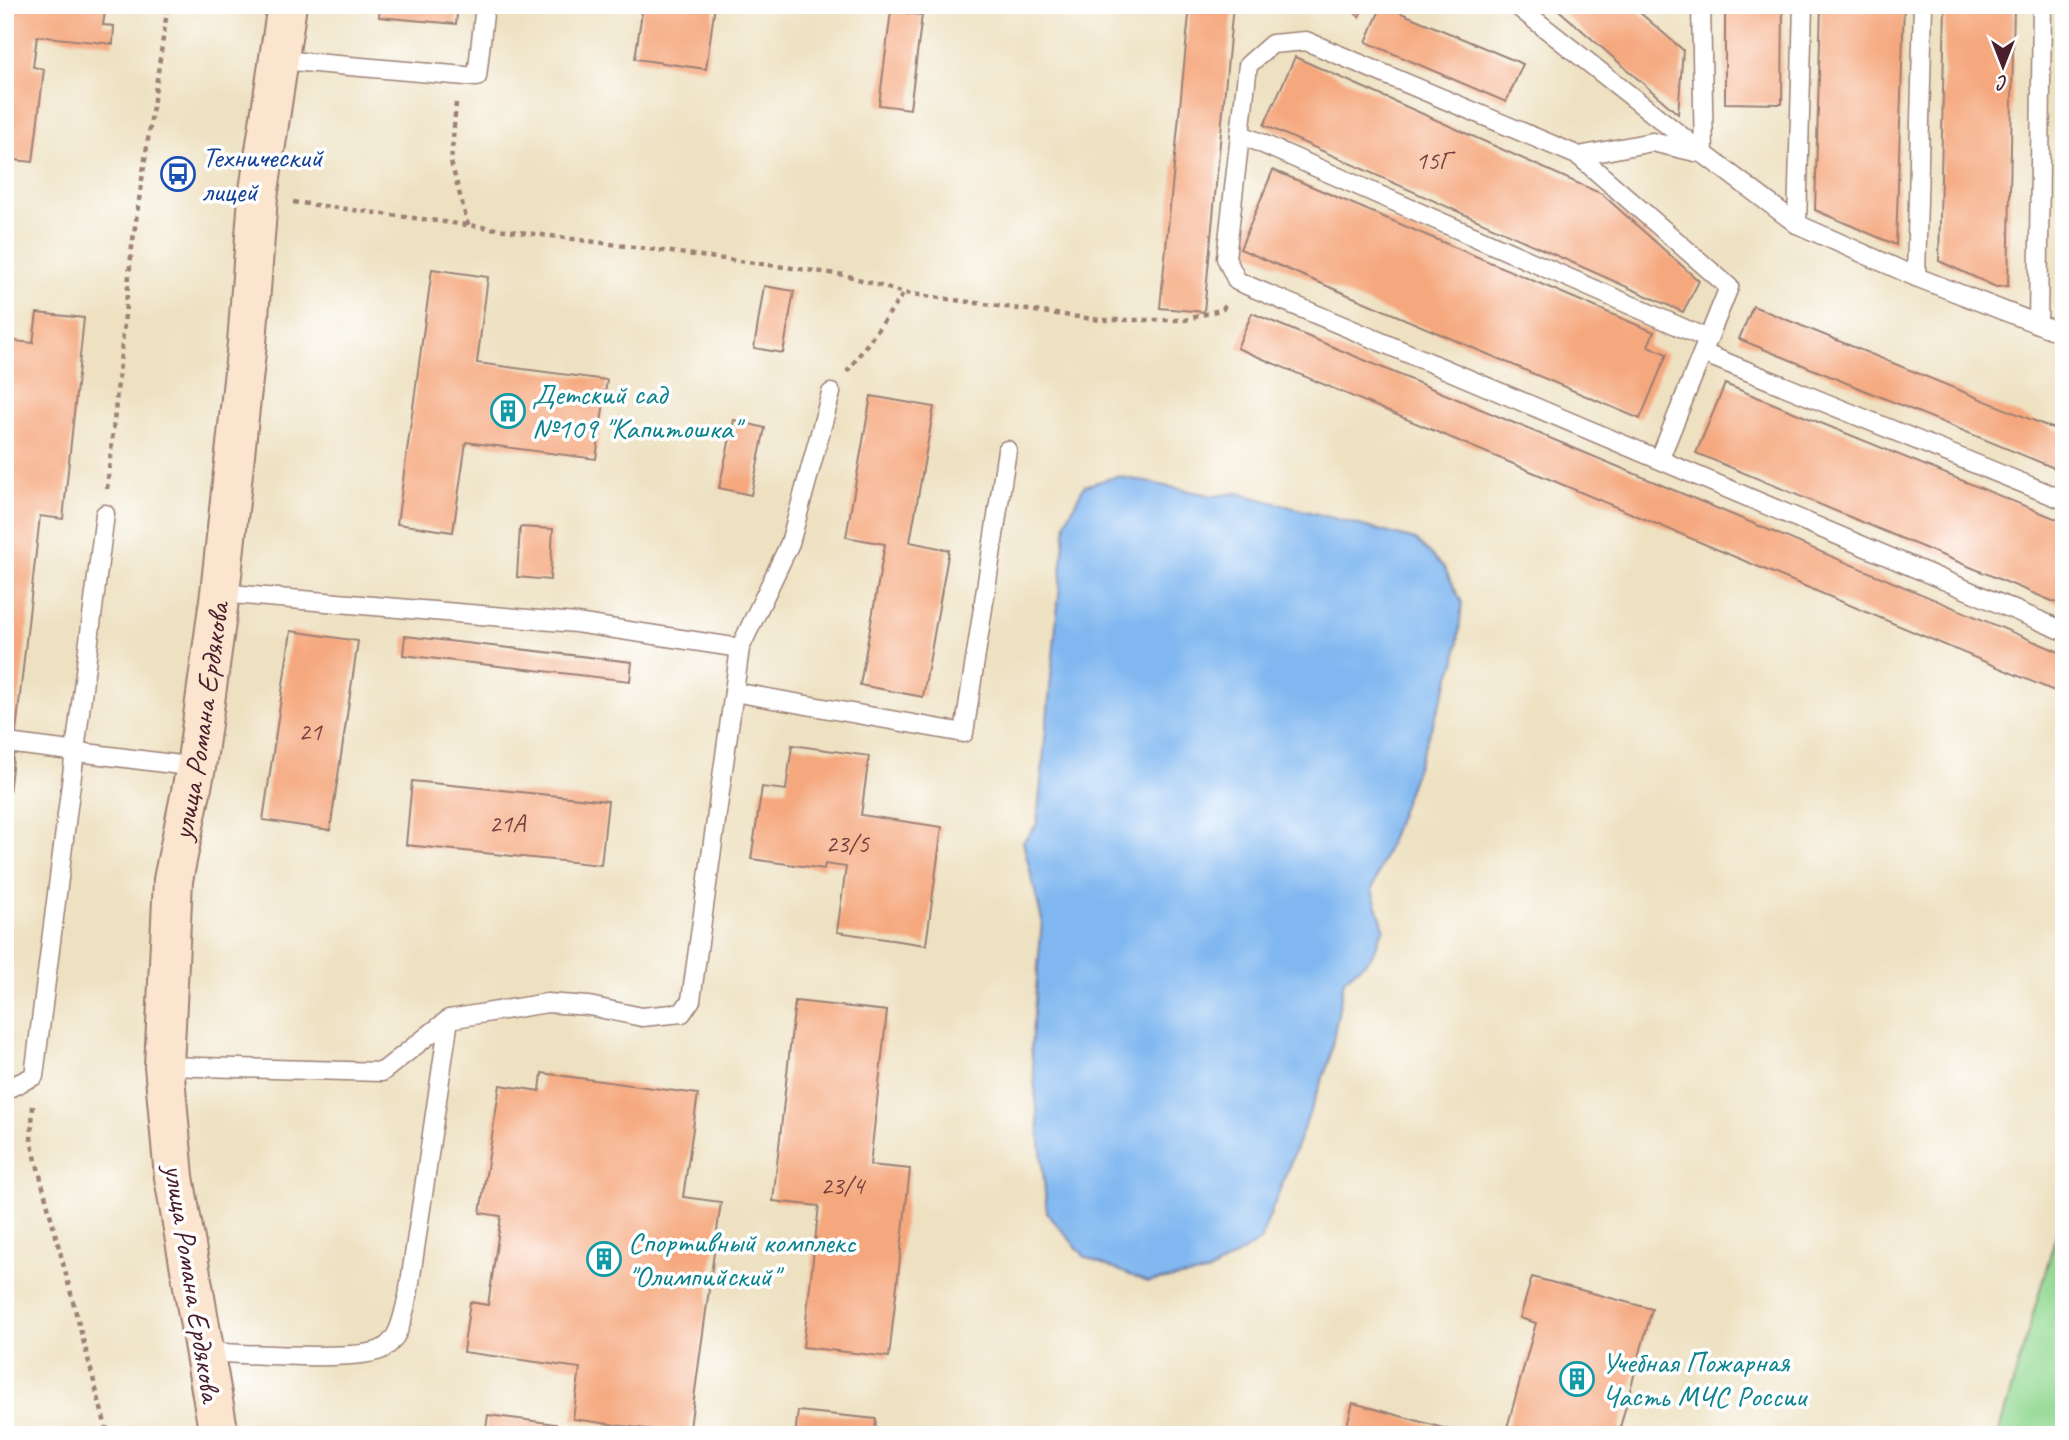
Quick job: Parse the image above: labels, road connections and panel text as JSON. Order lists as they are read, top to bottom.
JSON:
{
  "streets": {
    "street": ["улица Романа Ердякова"]
  },
  "places": {
    "bus stop": ["Технический лицей"],
    "building": ["Детский сад №109 \"Капитошка\"", "Спортивный комплекс \"Олимпийский\"", "Учебная Пожарная Часть МЧС России"]
  },
  "house_numbers": [
    "15Г",
    "21",
    "21А",
    "23/5",
    "23/4"
  ],
  "north": "bottom"
}
